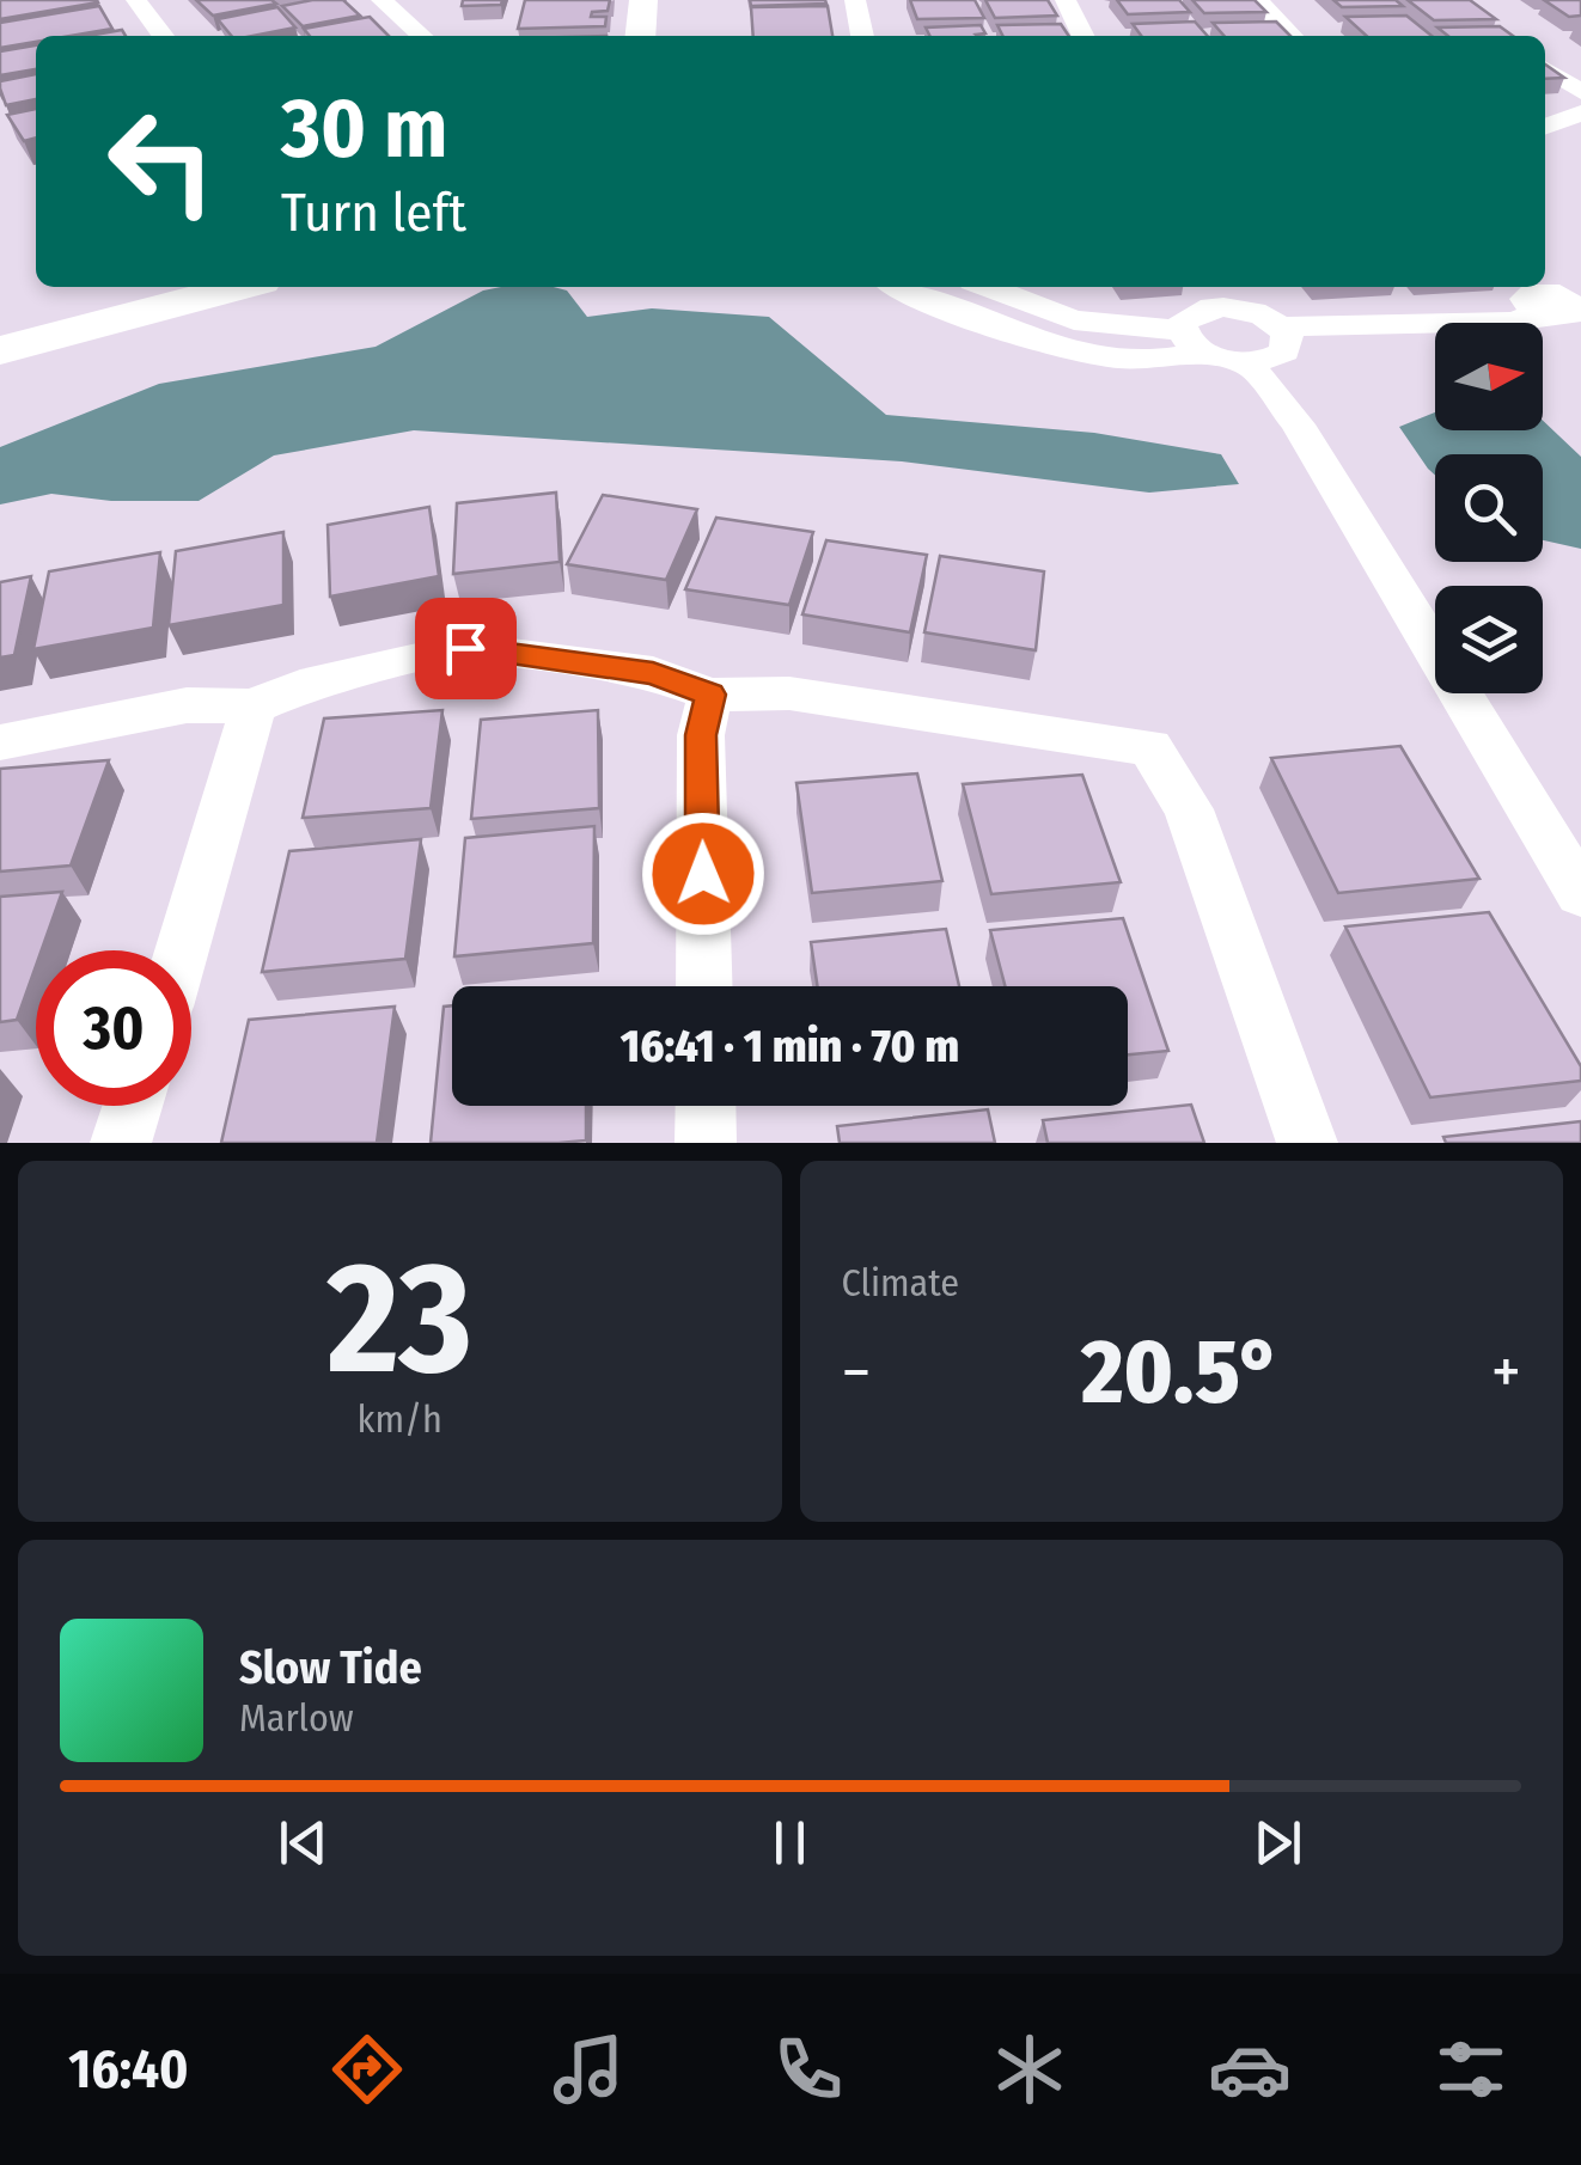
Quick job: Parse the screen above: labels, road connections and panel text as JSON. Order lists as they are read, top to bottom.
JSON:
{
  "north": "right",
  "page": {
    "turn": ["30 m", "Turn left"],
    "limit": "30",
    "trip": "16:41 · 1 min · 70 m",
    "tile": [
      ["23", "km/h"],
      "Climate"
    ],
    "heat": ["−", "20.5°", "+"],
    "song": ["Slow Tide", "Marlow"],
    "tabs": "16:40"
  }
}
